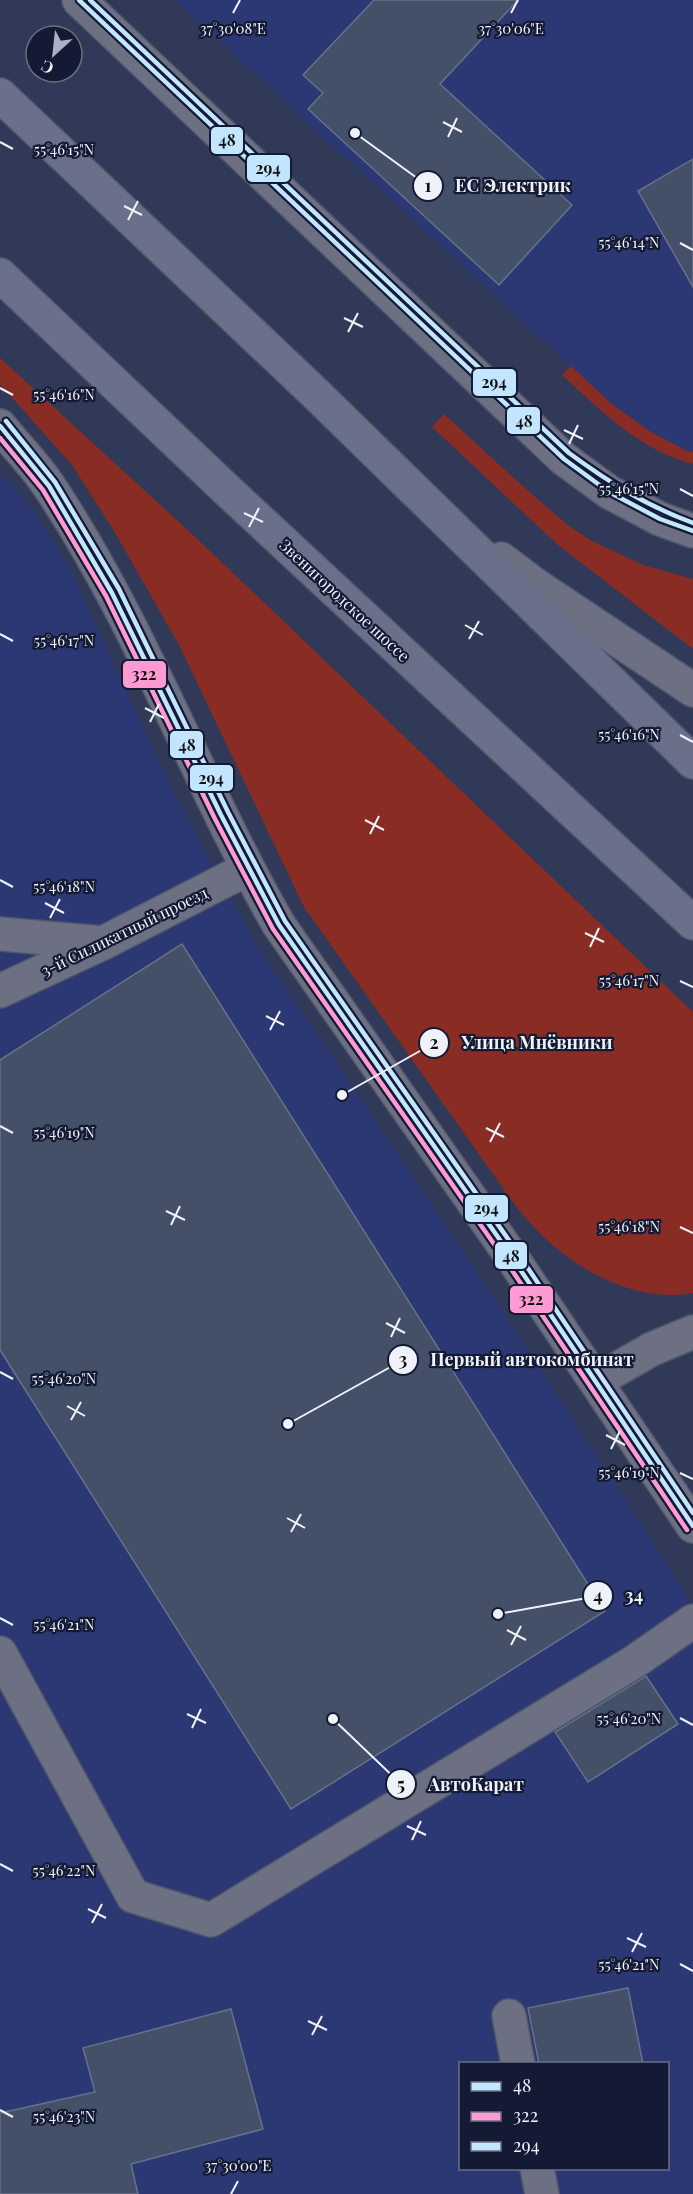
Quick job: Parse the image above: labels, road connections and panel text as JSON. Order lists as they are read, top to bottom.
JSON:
{
  "streets": {
    "main road": ["Звенигородское шоссе"],
    "street": ["3-й Силикатный проезд"]
  },
  "places": [
    "ЕС Электрик",
    "Улица Мнёвники",
    "Первый автокомбинат",
    "34",
    "АвтоКарат"
  ],
  "lines": ["transit line 48", "transit line 294", "transit line 322"],
  "legend": ["48", "322", "294"],
  "north": "bottom left",
  "coordinates": [
    "37°30'08\"E",
    "37°30'06\"E",
    "55°46'15\"N",
    "55°46'14\"N",
    "55°46'16\"N",
    "55°46'17\"N",
    "55°46'18\"N",
    "55°46'19\"N",
    "55°46'20\"N",
    "55°46'21\"N",
    "55°46'22\"N",
    "55°46'23\"N",
    "37°30'00\"E"
  ]
}
